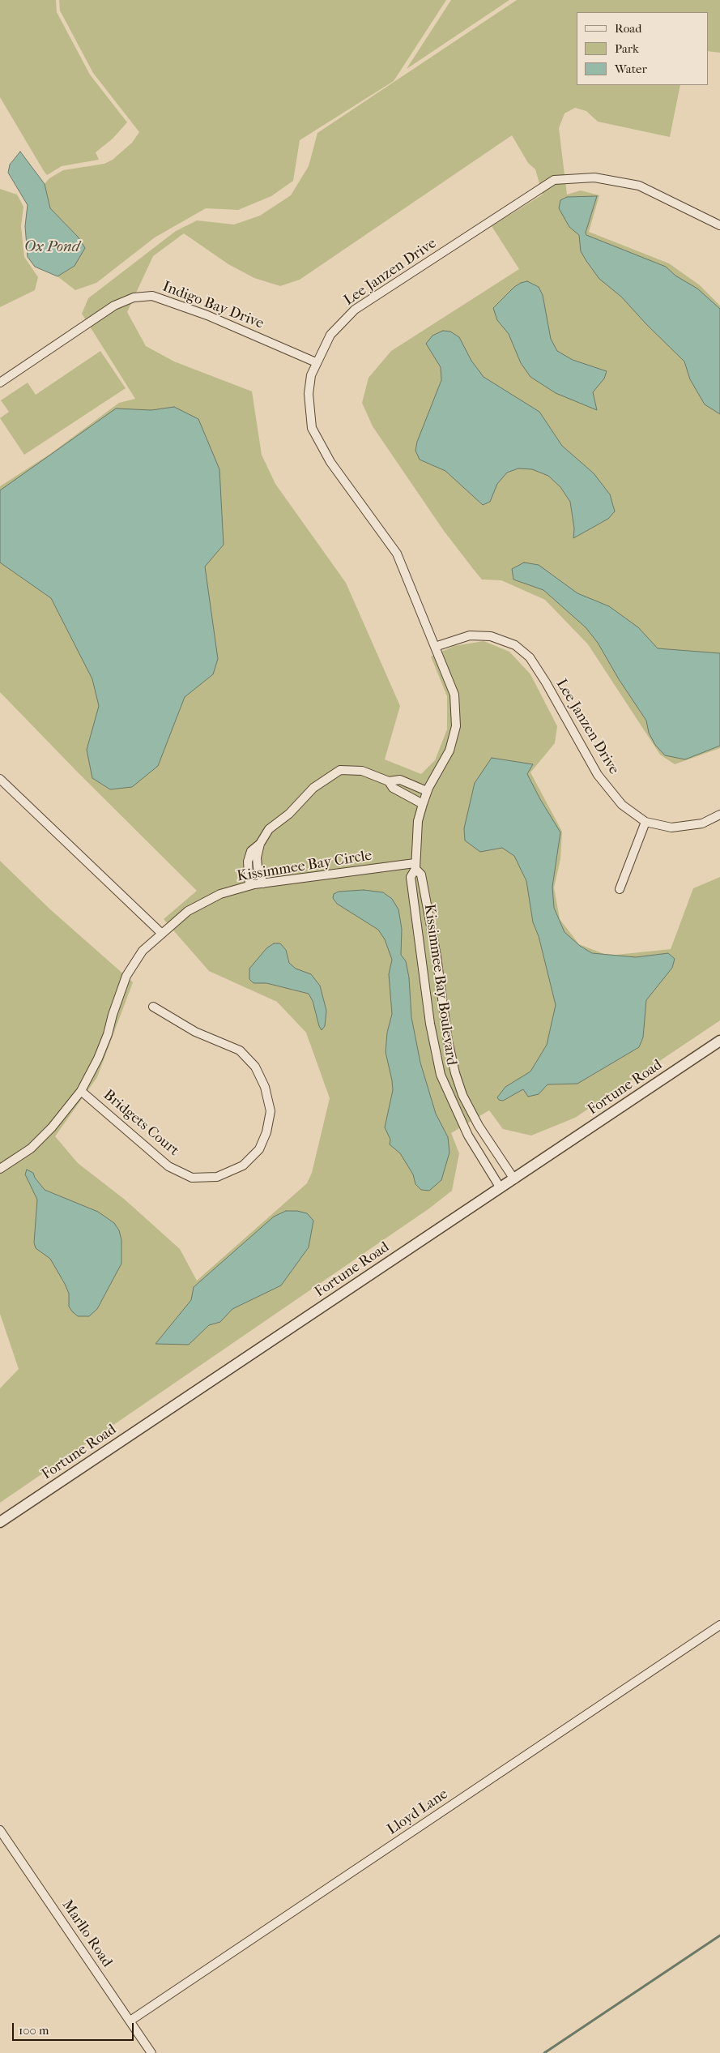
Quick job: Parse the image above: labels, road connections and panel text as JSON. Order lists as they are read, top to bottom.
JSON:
{
  "streets": {
    "street": [
      "Lee Janzen Drive",
      "Indigo Bay Drive",
      "Kissimmee Bay Circle",
      "Kissimmee Bay Boulevard",
      "Fortune Road",
      "Bridgets Court",
      "Lloyd Lane",
      "Marllo Road"
    ]
  },
  "crossings": [
    ["Lee Janzen Drive", "Indigo Bay Drive"],
    ["Lee Janzen Drive", "Kissimmee Bay Circle"],
    ["Lee Janzen Drive", "Kissimmee Bay Boulevard"],
    ["Kissimmee Bay Circle", "Kissimmee Bay Boulevard"],
    ["Kissimmee Bay Circle", "Bridgets Court"],
    ["Kissimmee Bay Boulevard", "Fortune Road"],
    ["Lloyd Lane", "Marllo Road"]
  ],
  "water": ["Ox Pond"],
  "legend": ["Road", "Park", "Water"],
  "scale_bar": "100 m"
}
